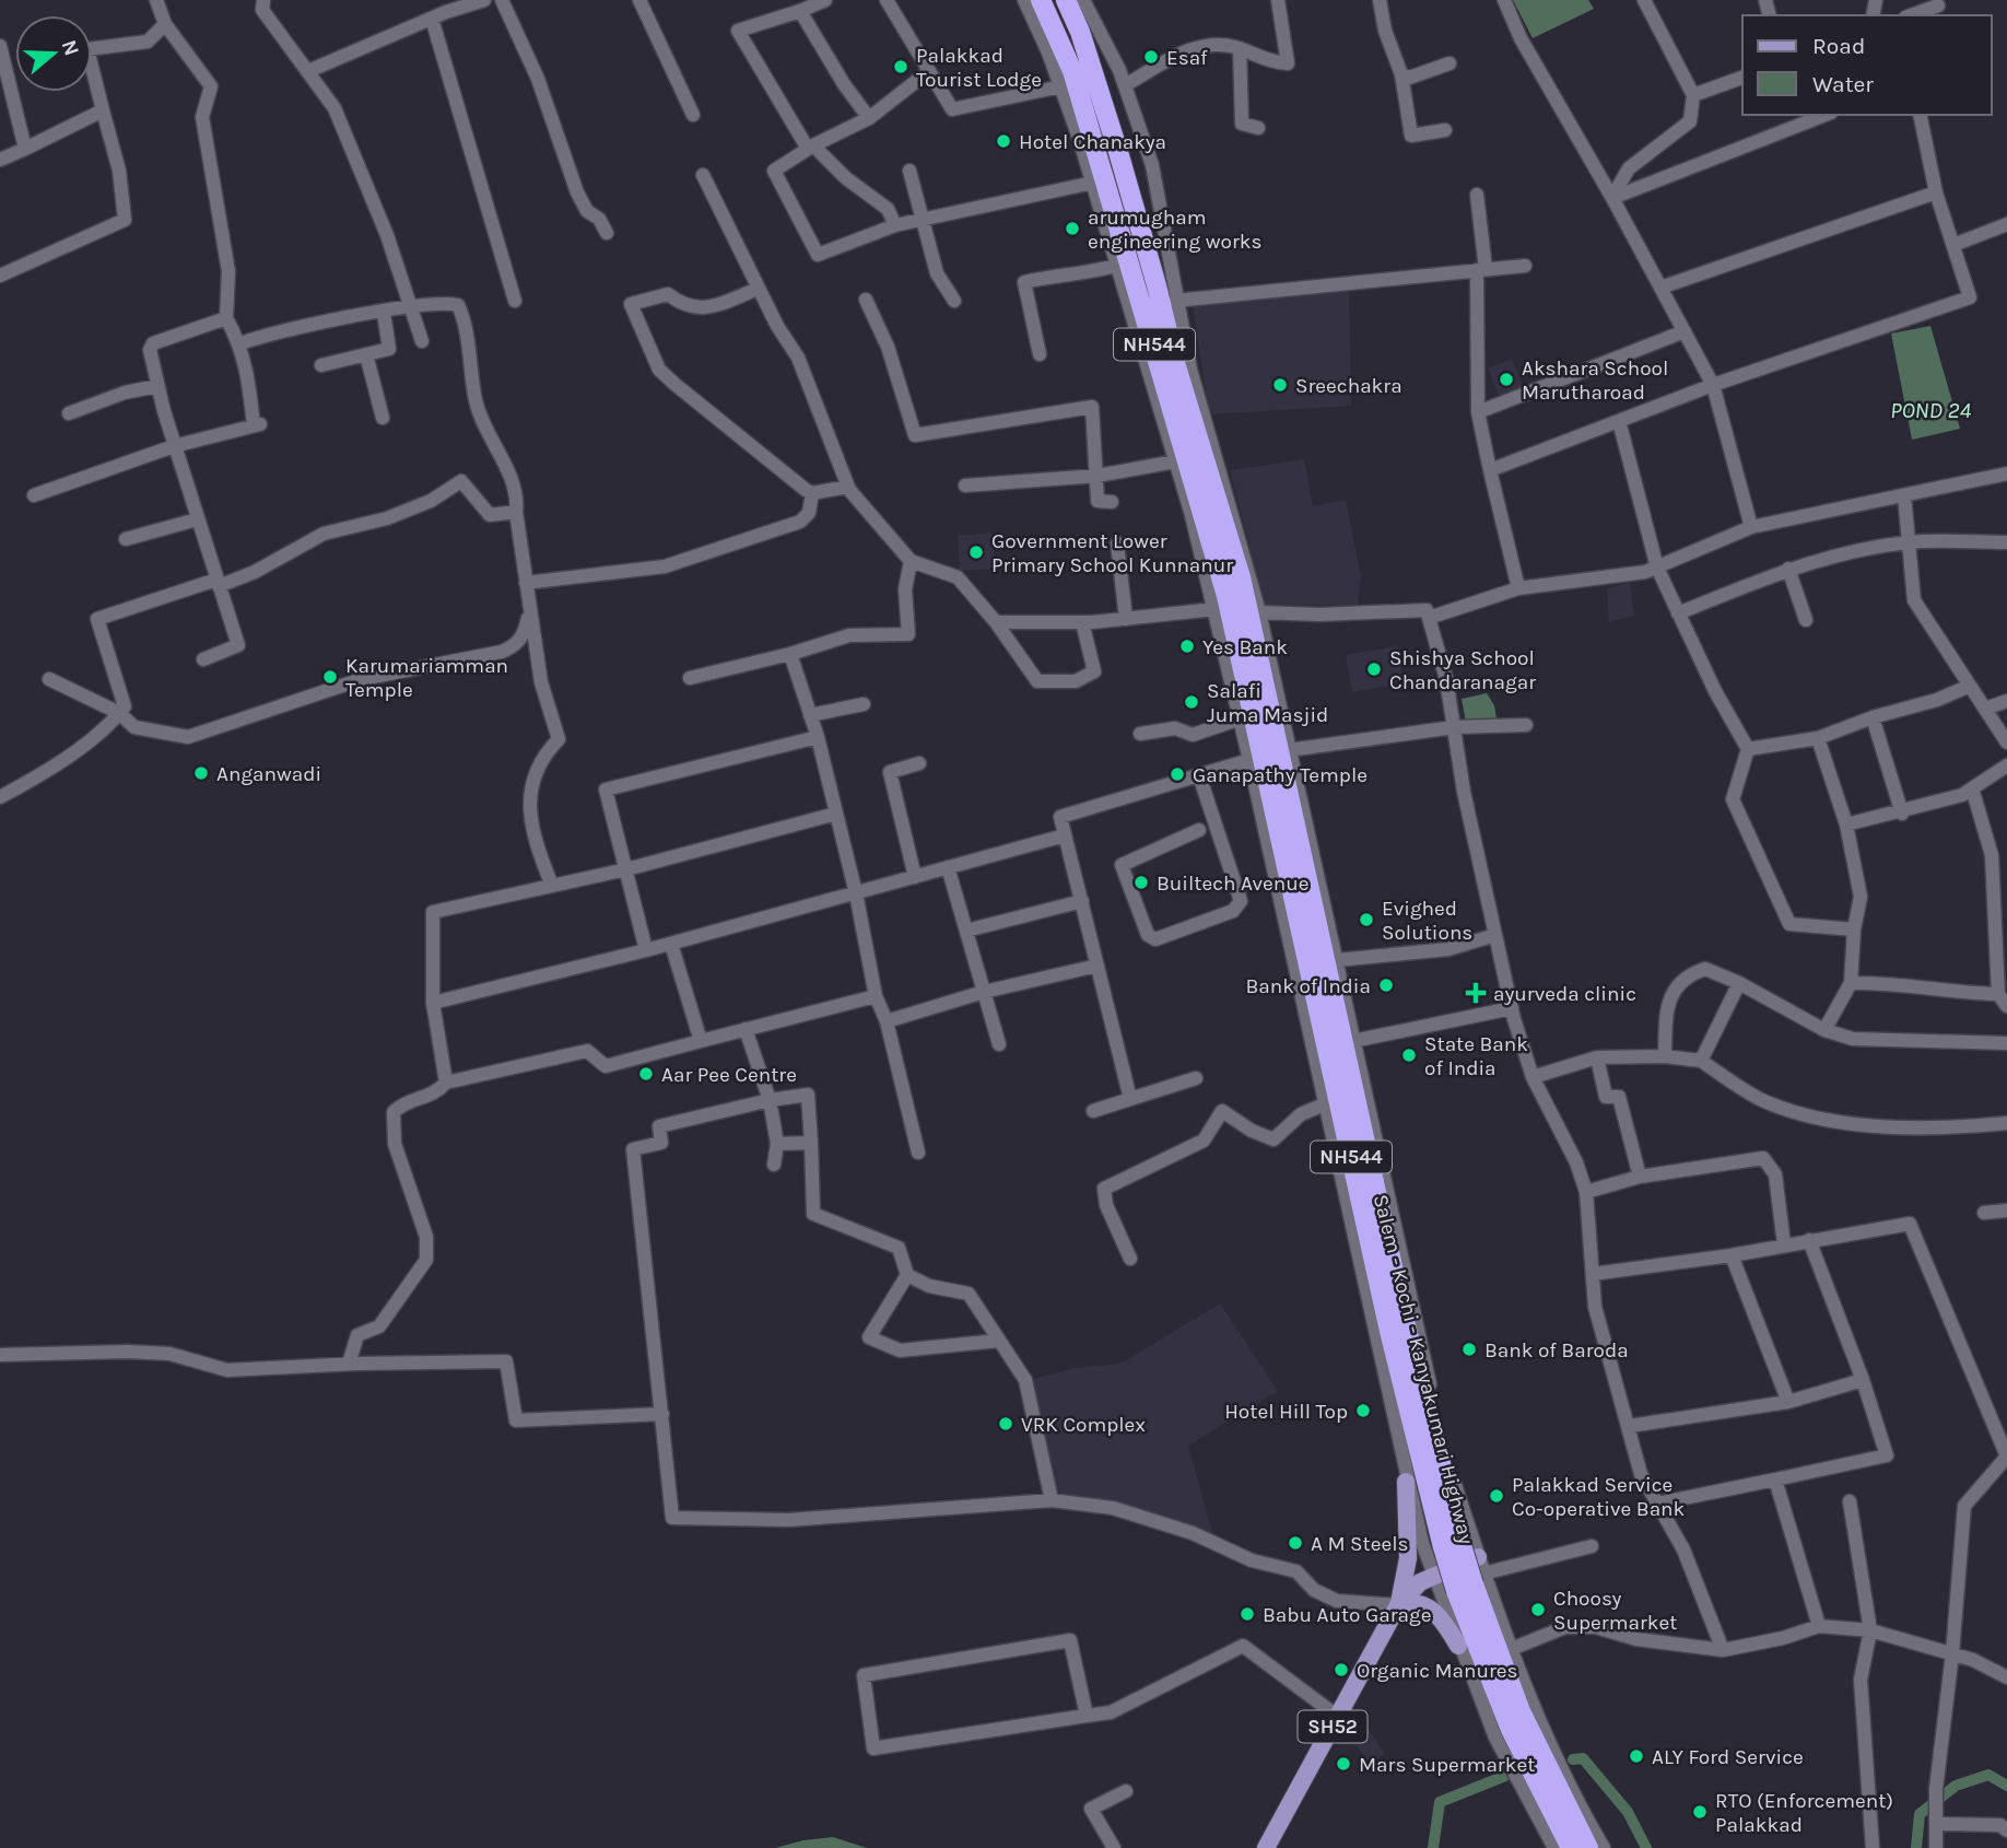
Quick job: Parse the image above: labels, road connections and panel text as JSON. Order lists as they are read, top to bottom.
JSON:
{
  "streets": {
    "highway": ["NH544", "Salem - Kochi - Kanyakumari Highway"],
    "main road": ["SH52"]
  },
  "water": ["POND 24"],
  "places": {
    "other": [
      "Esaf",
      "Palakkad Tourist Lodge",
      "Hotel Chanakya",
      "arumugham engineering works",
      "Akshara School Marutharoad",
      "Sreechakra",
      "Government Lower Primary School Kunnanur",
      "Yes Bank",
      "Shishya School Chandaranagar",
      "Karumariamman Temple",
      "Salafi Juma Masjid",
      "Anganwadi",
      "Ganapathy Temple",
      "Builtech Avenue",
      "Evighed Solutions",
      "Bank of India",
      "State Bank of India",
      "Aar Pee Centre",
      "Bank of Baroda",
      "Hotel Hill Top",
      "VRK Complex",
      "Palakkad Service Co-operative Bank",
      "A M Steels",
      "Choosy Supermarket",
      "Babu Auto Garage",
      "Organic Manures",
      "ALY Ford Service",
      "Mars Supermarket",
      "RTO (Enforcement) Palakkad"
    ],
    "health": ["ayurveda clinic"]
  },
  "legend": ["Road", "Water"],
  "north": "right"
}
